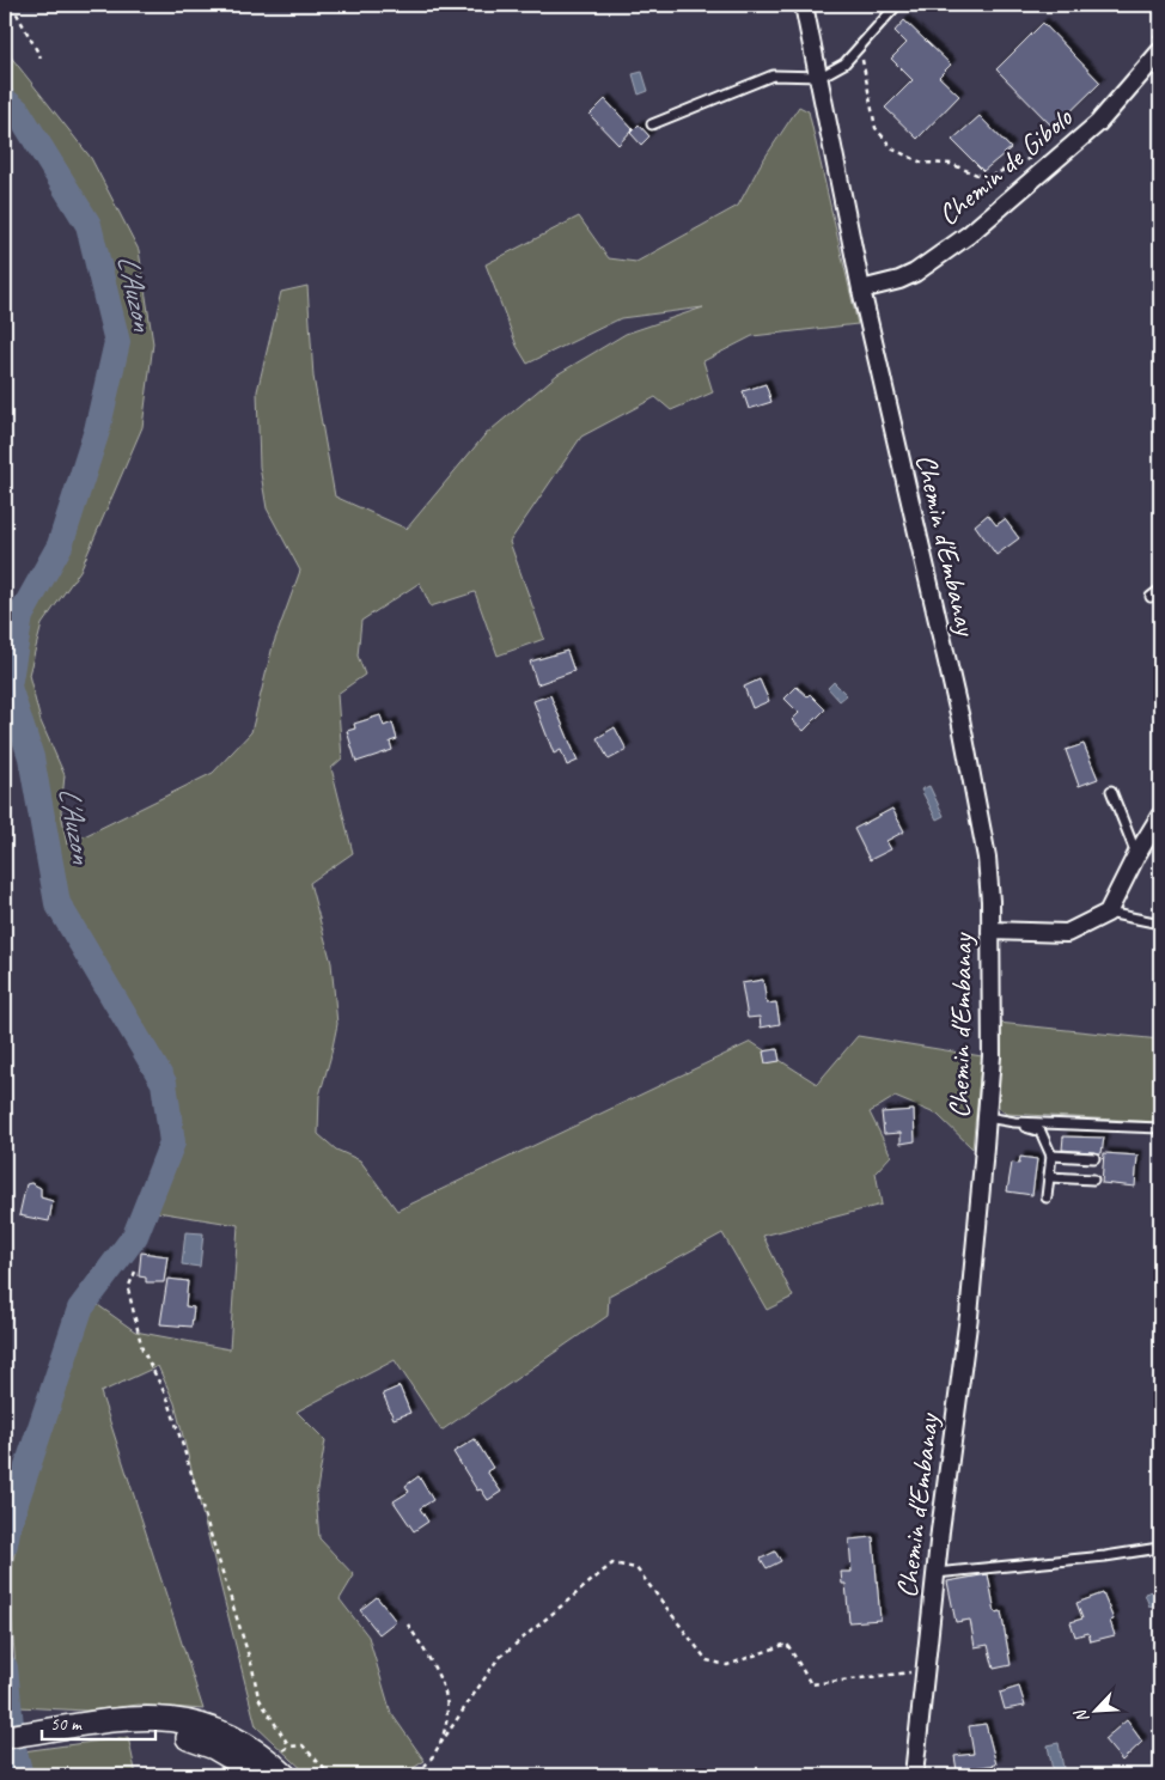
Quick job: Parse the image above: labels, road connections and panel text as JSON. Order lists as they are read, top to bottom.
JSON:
{
  "streets": {
    "street": ["Chemin de Gibolo", "Chemin d'Embanay"]
  },
  "crossings": [
    ["Chemin de Gibolo", "Chemin d'Embanay"]
  ],
  "water": ["L'Auzon"],
  "scale_bar": "50 m",
  "north": "bottom left"
}
